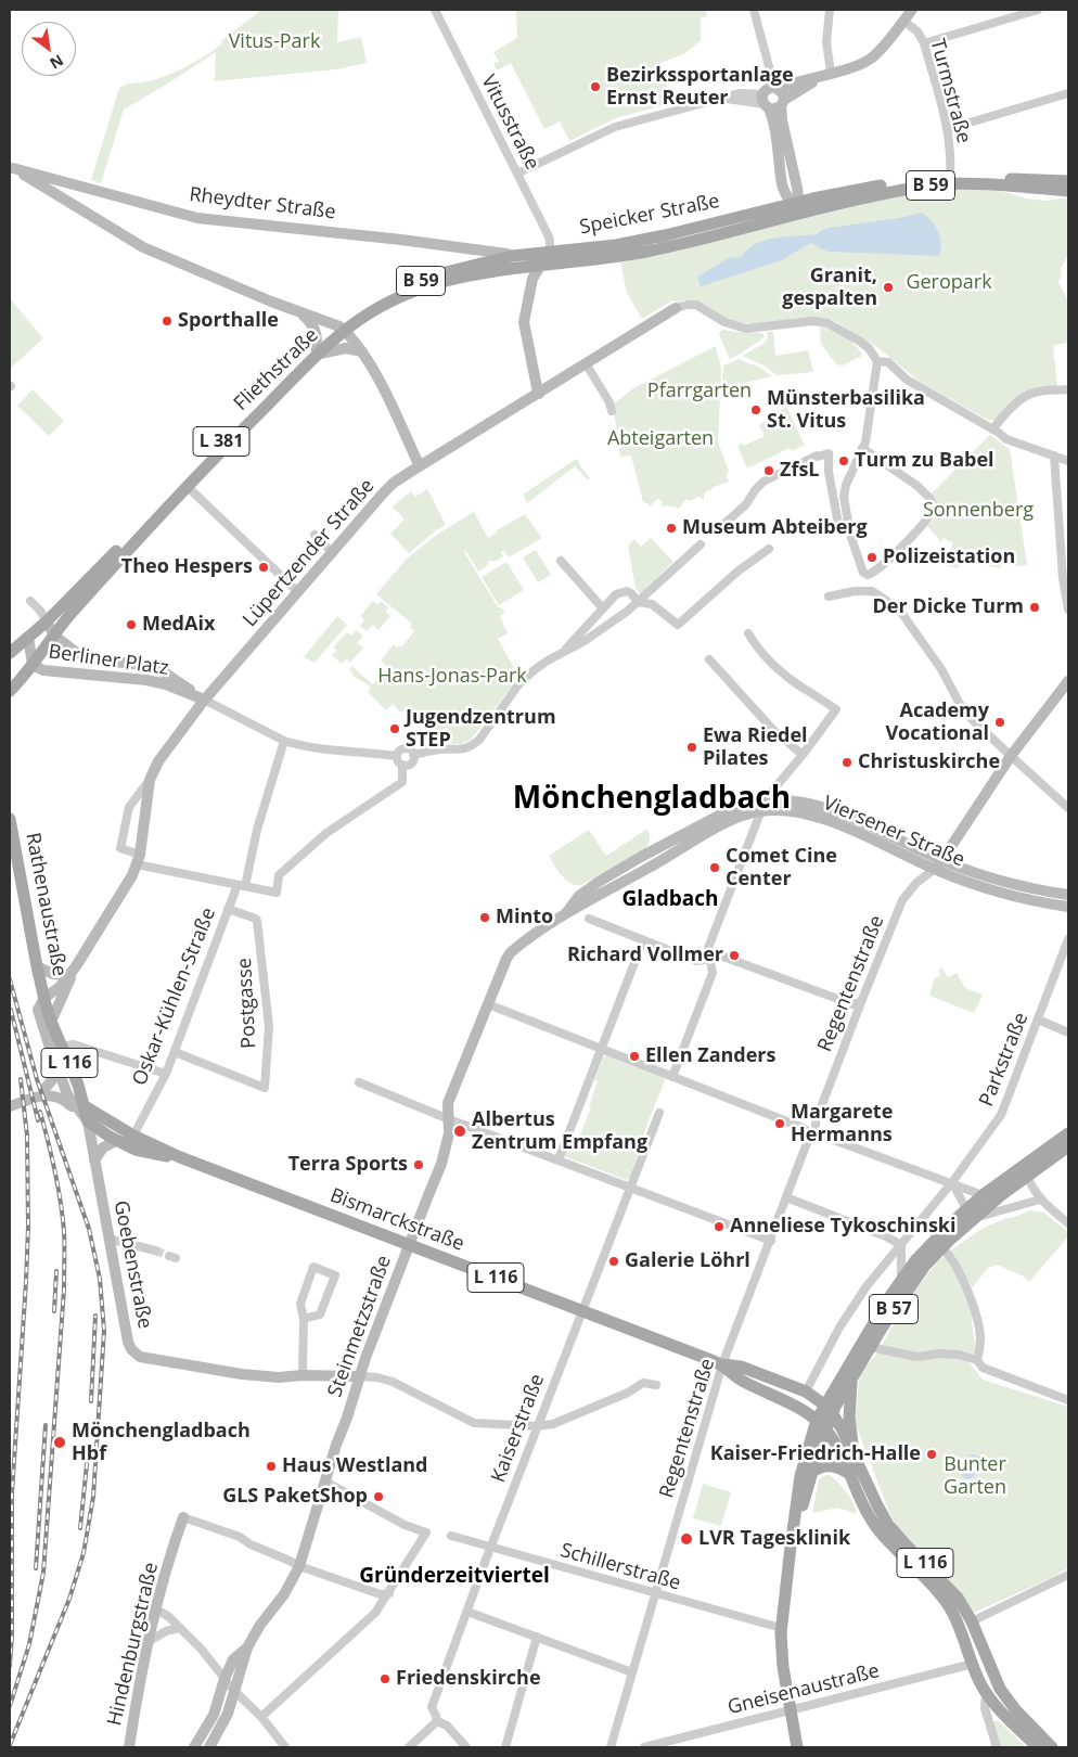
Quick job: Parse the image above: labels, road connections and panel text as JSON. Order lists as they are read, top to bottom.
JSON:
{
  "streets": {
    "main road": [
      "B 59",
      "Speicker Straße",
      "Fliethstraße",
      "L 381",
      "Rathenaustraße",
      "L 116",
      "Bismarckstraße",
      "B 57"
    ],
    "street": [
      "Turmstraße",
      "Vitusstraße",
      "Rheydter Straße",
      "Lüpertzender Straße",
      "Berliner Platz",
      "Viersener Straße",
      "Regentenstraße",
      "Oskar-Kühlen-Straße",
      "Postgasse",
      "Parkstraße",
      "Goebenstraße",
      "Steinmetzstraße",
      "Kaiserstraße",
      "Schillerstraße",
      "Hindenburgstraße",
      "Gneisenaustraße"
    ]
  },
  "crossings": [
    ["Turmstraße", "B 59"],
    ["Vitusstraße", "Speicker Straße"],
    ["B 59", "Rheydter Straße"],
    ["B 59", "Speicker Straße"],
    ["B 59", "Fliethstraße"],
    ["Rheydter Straße", "Speicker Straße"],
    ["Rheydter Straße", "Fliethstraße"],
    ["Speicker Straße", "Fliethstraße"],
    ["Fliethstraße", "Berliner Platz"],
    ["Lüpertzender Straße", "Berliner Platz"],
    ["Lüpertzender Straße", "Rathenaustraße"],
    ["Viersener Straße", "Regentenstraße"],
    ["Viersener Straße", "Steinmetzstraße"],
    ["Rathenaustraße", "Bismarckstraße"],
    ["Rathenaustraße", "Goebenstraße"],
    ["Regentenstraße", "Parkstraße"],
    ["Regentenstraße", "Bismarckstraße"],
    ["Regentenstraße", "Schillerstraße"],
    ["Oskar-Kühlen-Straße", "Postgasse"],
    ["Oskar-Kühlen-Straße", "Bismarckstraße"],
    ["Parkstraße", "Bismarckstraße"],
    ["L 116", "Bismarckstraße"],
    ["L 116", "B 57"],
    ["L 116", "Gneisenaustraße"],
    ["Bismarckstraße", "Goebenstraße"],
    ["Bismarckstraße", "B 57"],
    ["Bismarckstraße", "Steinmetzstraße"],
    ["Bismarckstraße", "Kaiserstraße"],
    ["B 57", "Schillerstraße"],
    ["B 57", "Gneisenaustraße"],
    ["Kaiserstraße", "Schillerstraße"]
  ],
  "districts": ["Mönchengladbach", "Gladbach", "Gründerzeitviertel"],
  "parks": [
    "Vitus-Park",
    "Geropark",
    "Pfarrgarten",
    "Abteigarten",
    "Sonnenberg",
    "Hans-Jonas-Park",
    "Bunter Garten"
  ],
  "places": [
    "Bezirkssportanlage Ernst Reuter",
    "Granit, gespalten",
    "Sporthalle",
    "Münsterbasilika St. Vitus",
    "Turm zu Babel",
    "ZfsL",
    "Museum Abteiberg",
    "Polizeistation",
    "Theo Hespers",
    "Der Dicke Turm",
    "MedAix",
    "Academy Vocational",
    "Jugendzentrum STEP",
    "Ewa Riedel Pilates",
    "Christuskirche",
    "Comet Cine Center",
    "Minto",
    "Richard Vollmer",
    "Ellen Zanders",
    "Margarete Hermanns",
    "Albertus Zentrum Empfang",
    "Terra Sports",
    "Anneliese Tykoschinski",
    "Galerie Löhrl",
    "Mönchengladbach Hbf",
    "Kaiser-Friedrich-Halle",
    "Haus Westland",
    "GLS PaketShop",
    "LVR Tagesklinik",
    "Friedenskirche"
  ],
  "north": "bottom right"
}
